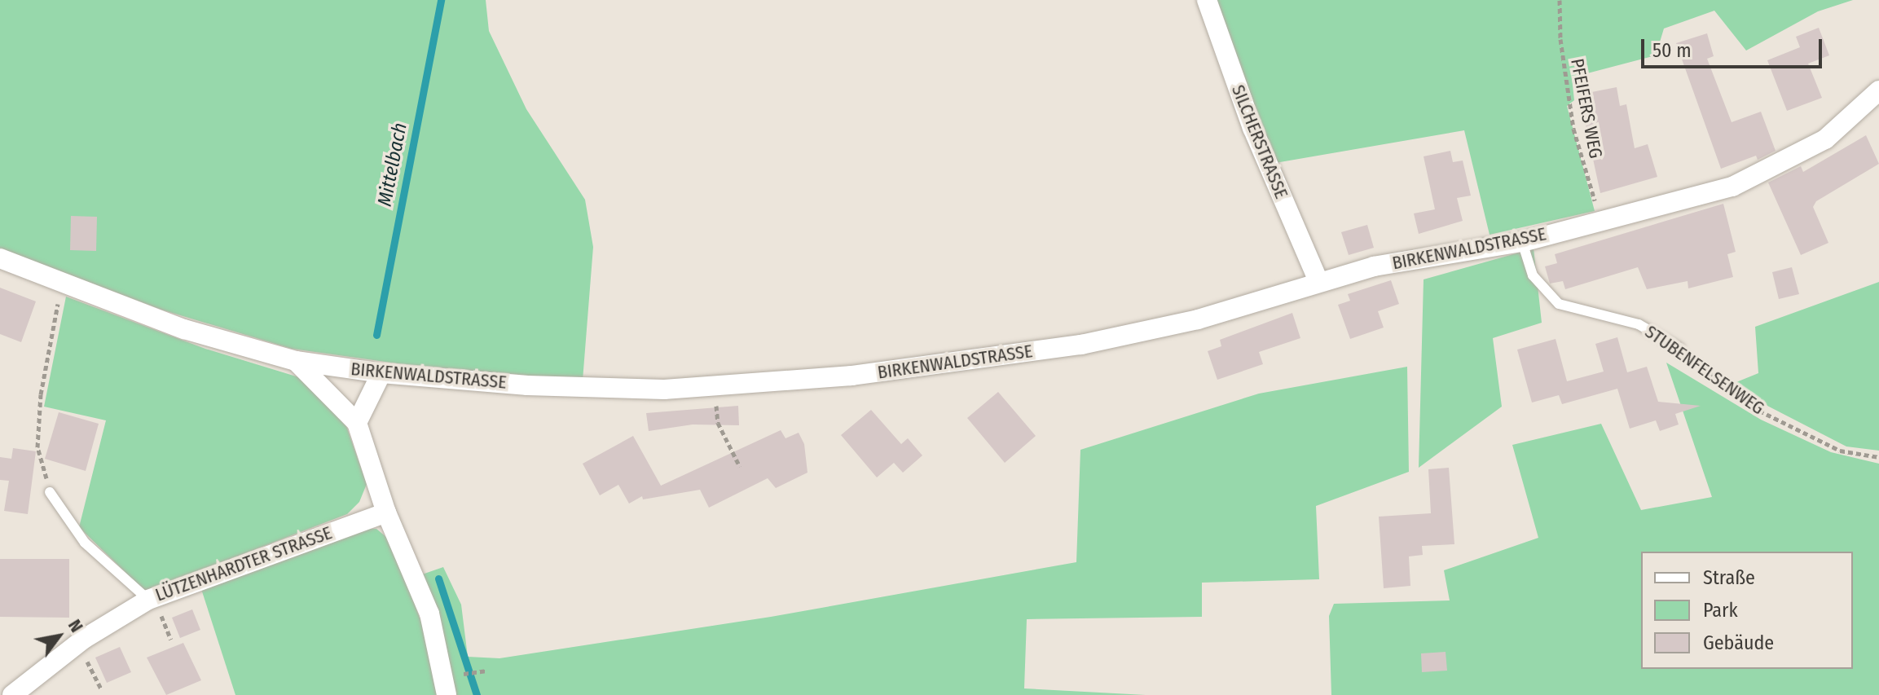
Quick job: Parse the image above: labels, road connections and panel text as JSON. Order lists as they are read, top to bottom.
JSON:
{
  "streets": {
    "street": ["SILCHERSTRASSE", "BIRKENWALDSTRASSE", "LÜTZENHARDTER STRASSE"],
    "lane": ["STUBENFELSENWEG"],
    "path": ["PFEIFERS WEG"]
  },
  "crossings": [
    ["PFEIFERS WEG", "BIRKENWALDSTRASSE"],
    ["SILCHERSTRASSE", "BIRKENWALDSTRASSE"],
    ["BIRKENWALDSTRASSE", "STUBENFELSENWEG"]
  ],
  "water": ["Mittelbach"],
  "legend": ["Straße", "Park", "Gebäude"],
  "scale_bar": "50 m",
  "north": "top right"
}
